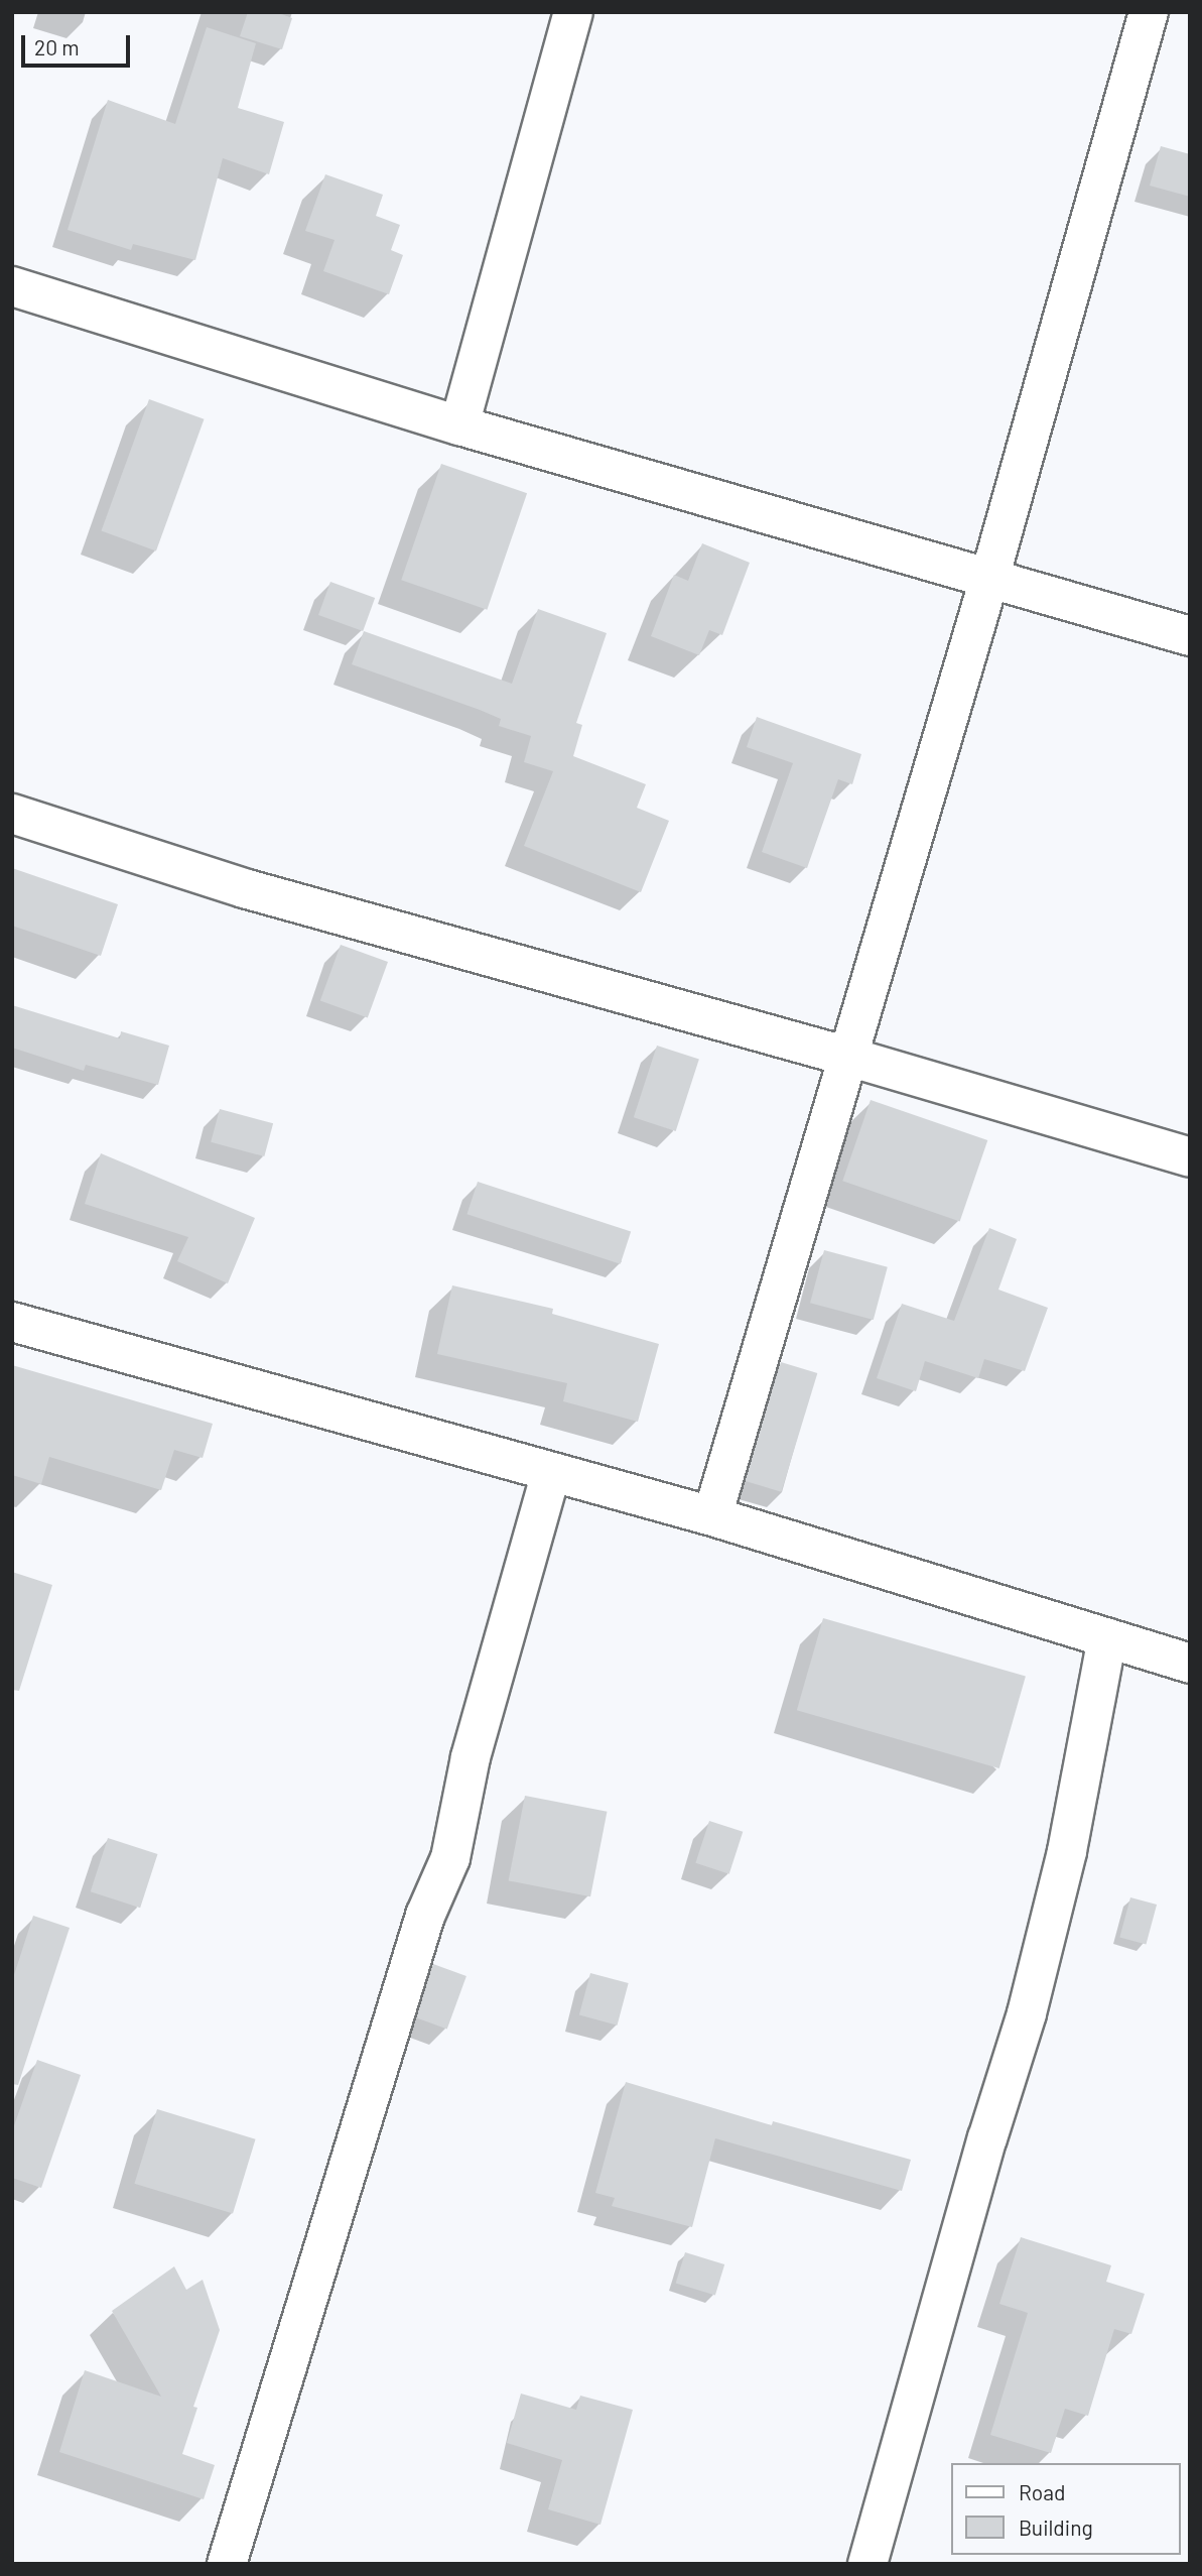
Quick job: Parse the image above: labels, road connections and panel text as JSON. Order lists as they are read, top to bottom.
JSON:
{
  "legend": ["Road", "Building"],
  "scale_bar": "20 m"
}
